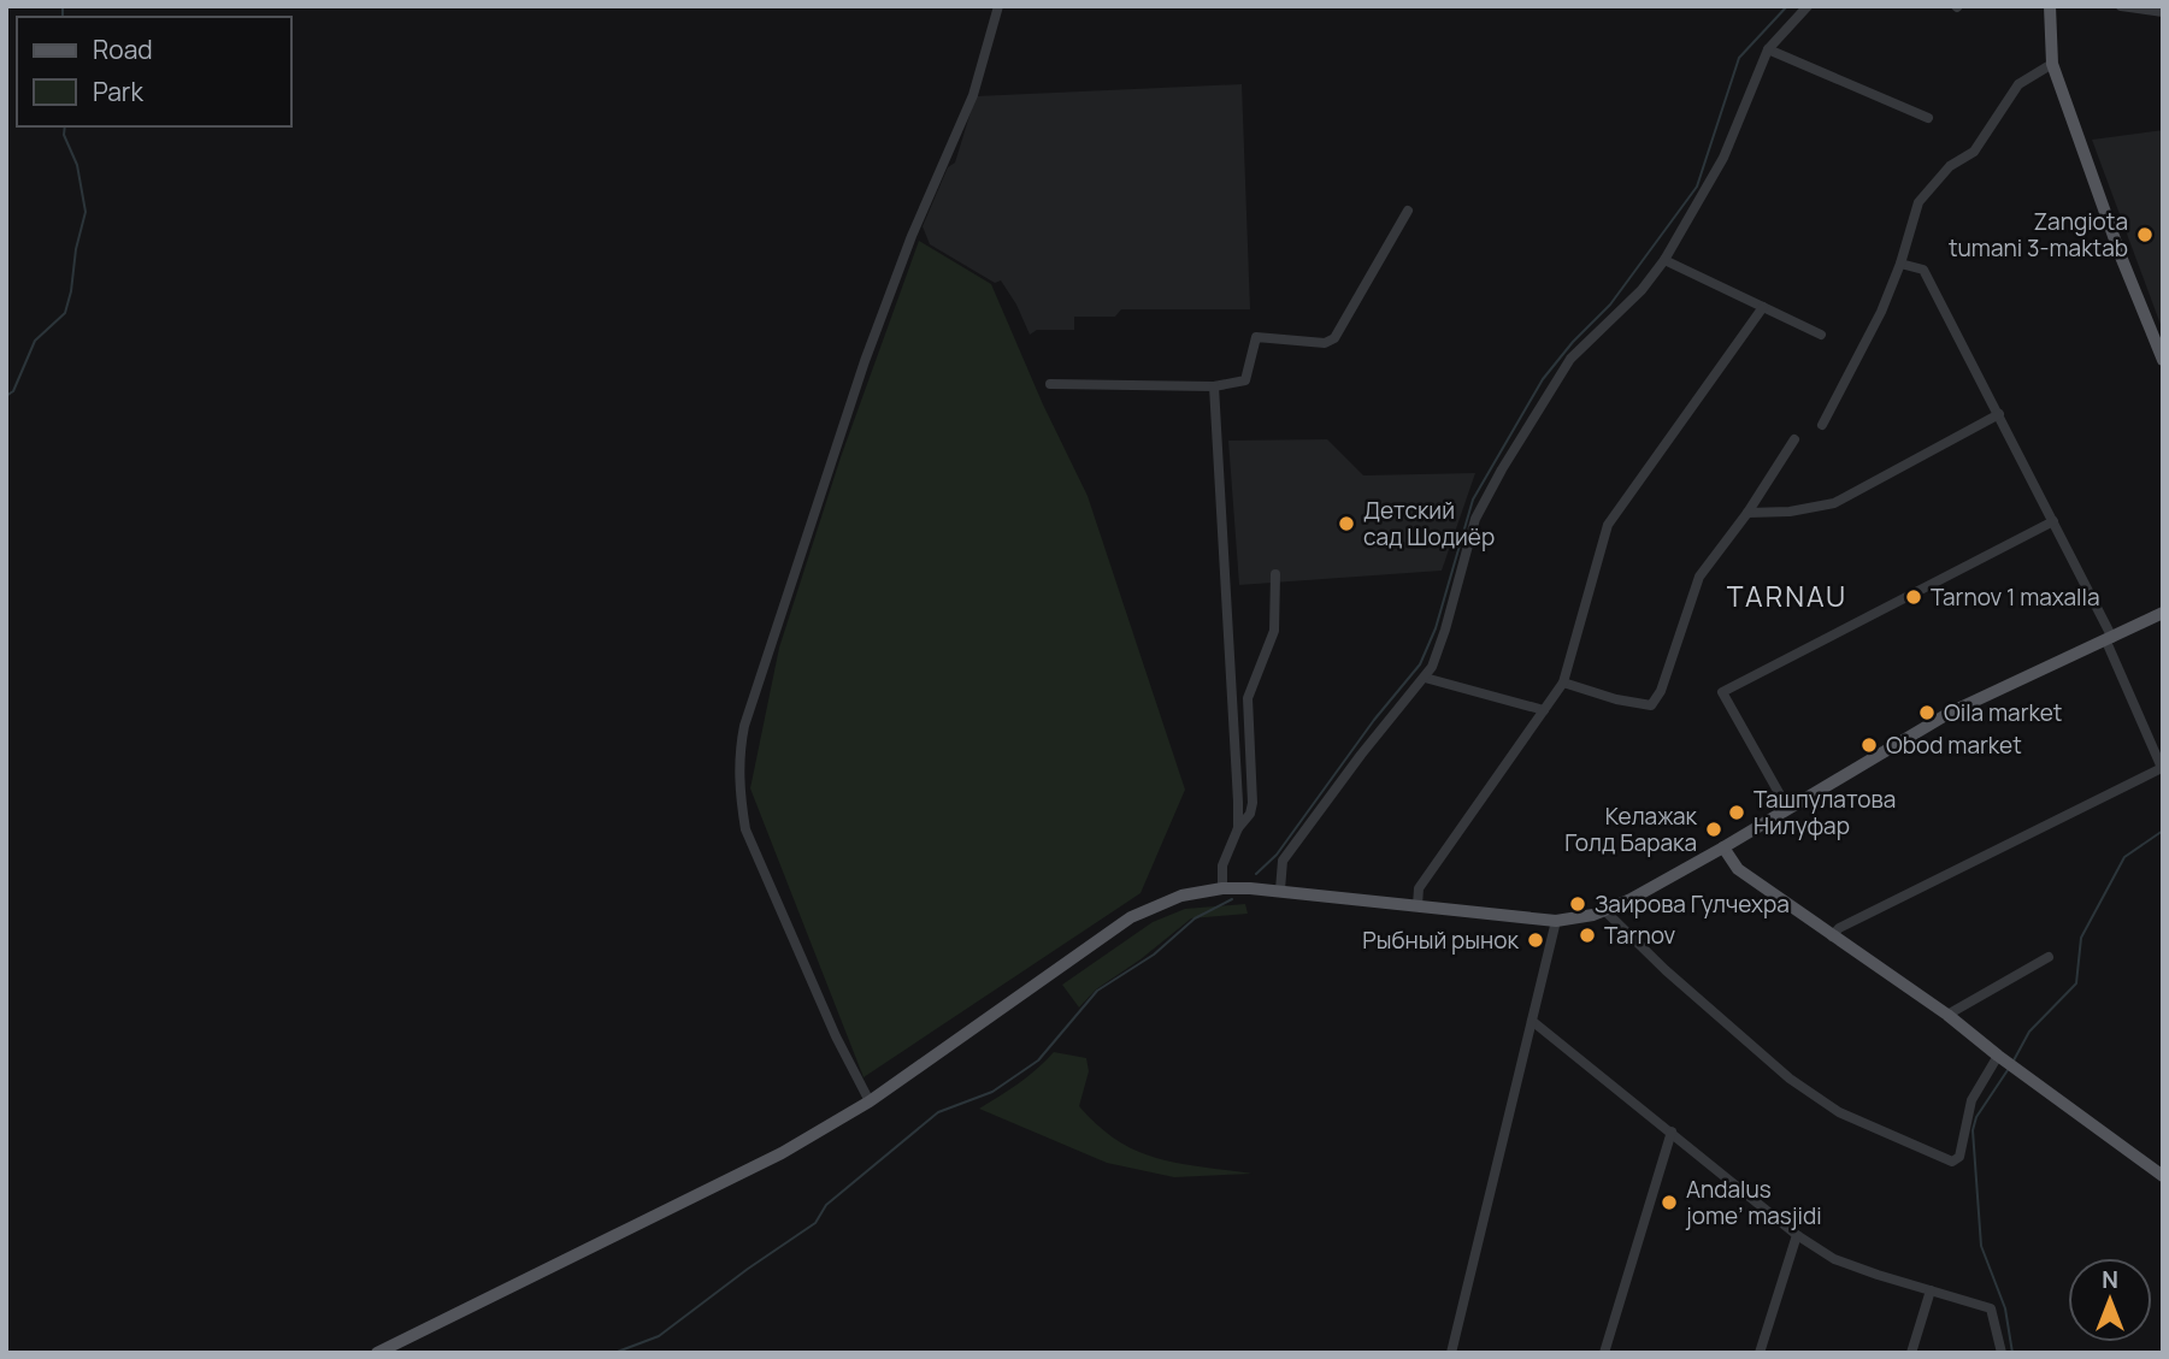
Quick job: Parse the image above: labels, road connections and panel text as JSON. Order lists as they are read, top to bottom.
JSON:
{
  "districts": ["TARNAU"],
  "places": [
    "Zangiota tumani 3-maktab",
    "Детский сад Шодиёр",
    "Tarnov 1 maxalla",
    "Oila market",
    "Obod market",
    "Ташпулатова Нилуфар",
    "Келажак Голд Барака",
    "Заирова Гулчехра",
    "Tarnov",
    "Рыбный рынок",
    "Andalus jome’ masjidi"
  ],
  "legend": ["Road", "Park"],
  "north": "top"
}
